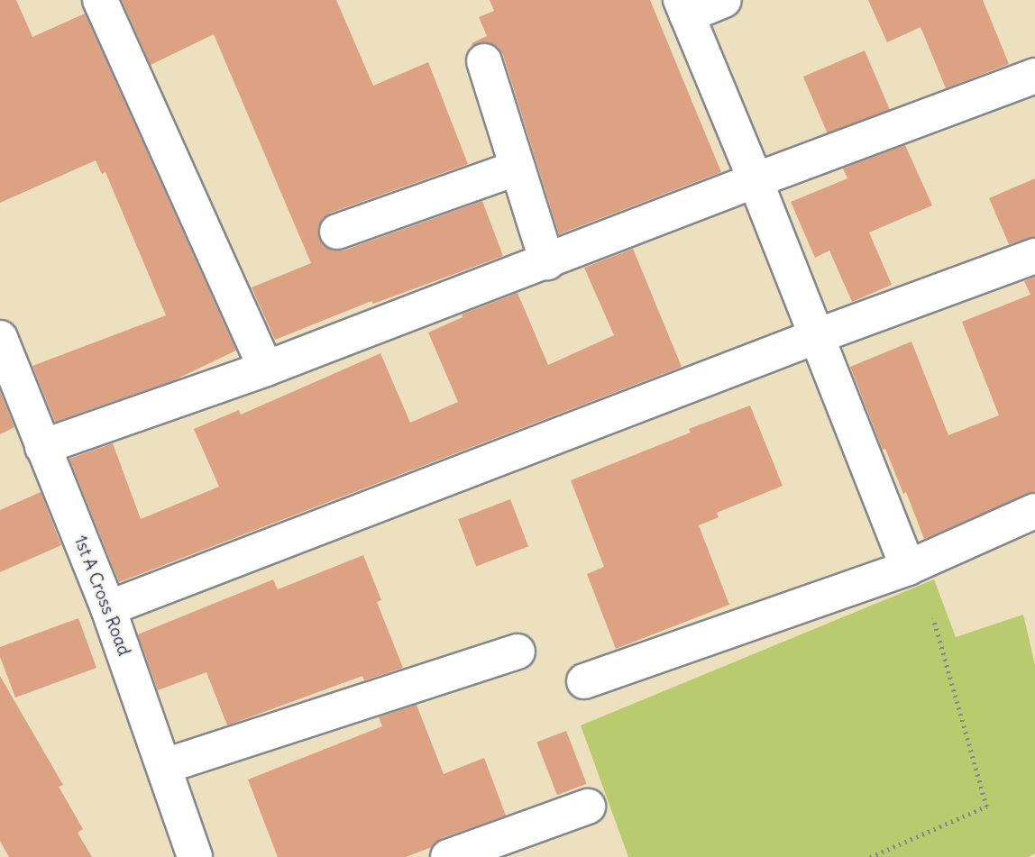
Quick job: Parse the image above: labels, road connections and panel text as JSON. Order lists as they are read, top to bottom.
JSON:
{
  "streets": {
    "street": ["1st A Cross Road"]
  }
}
